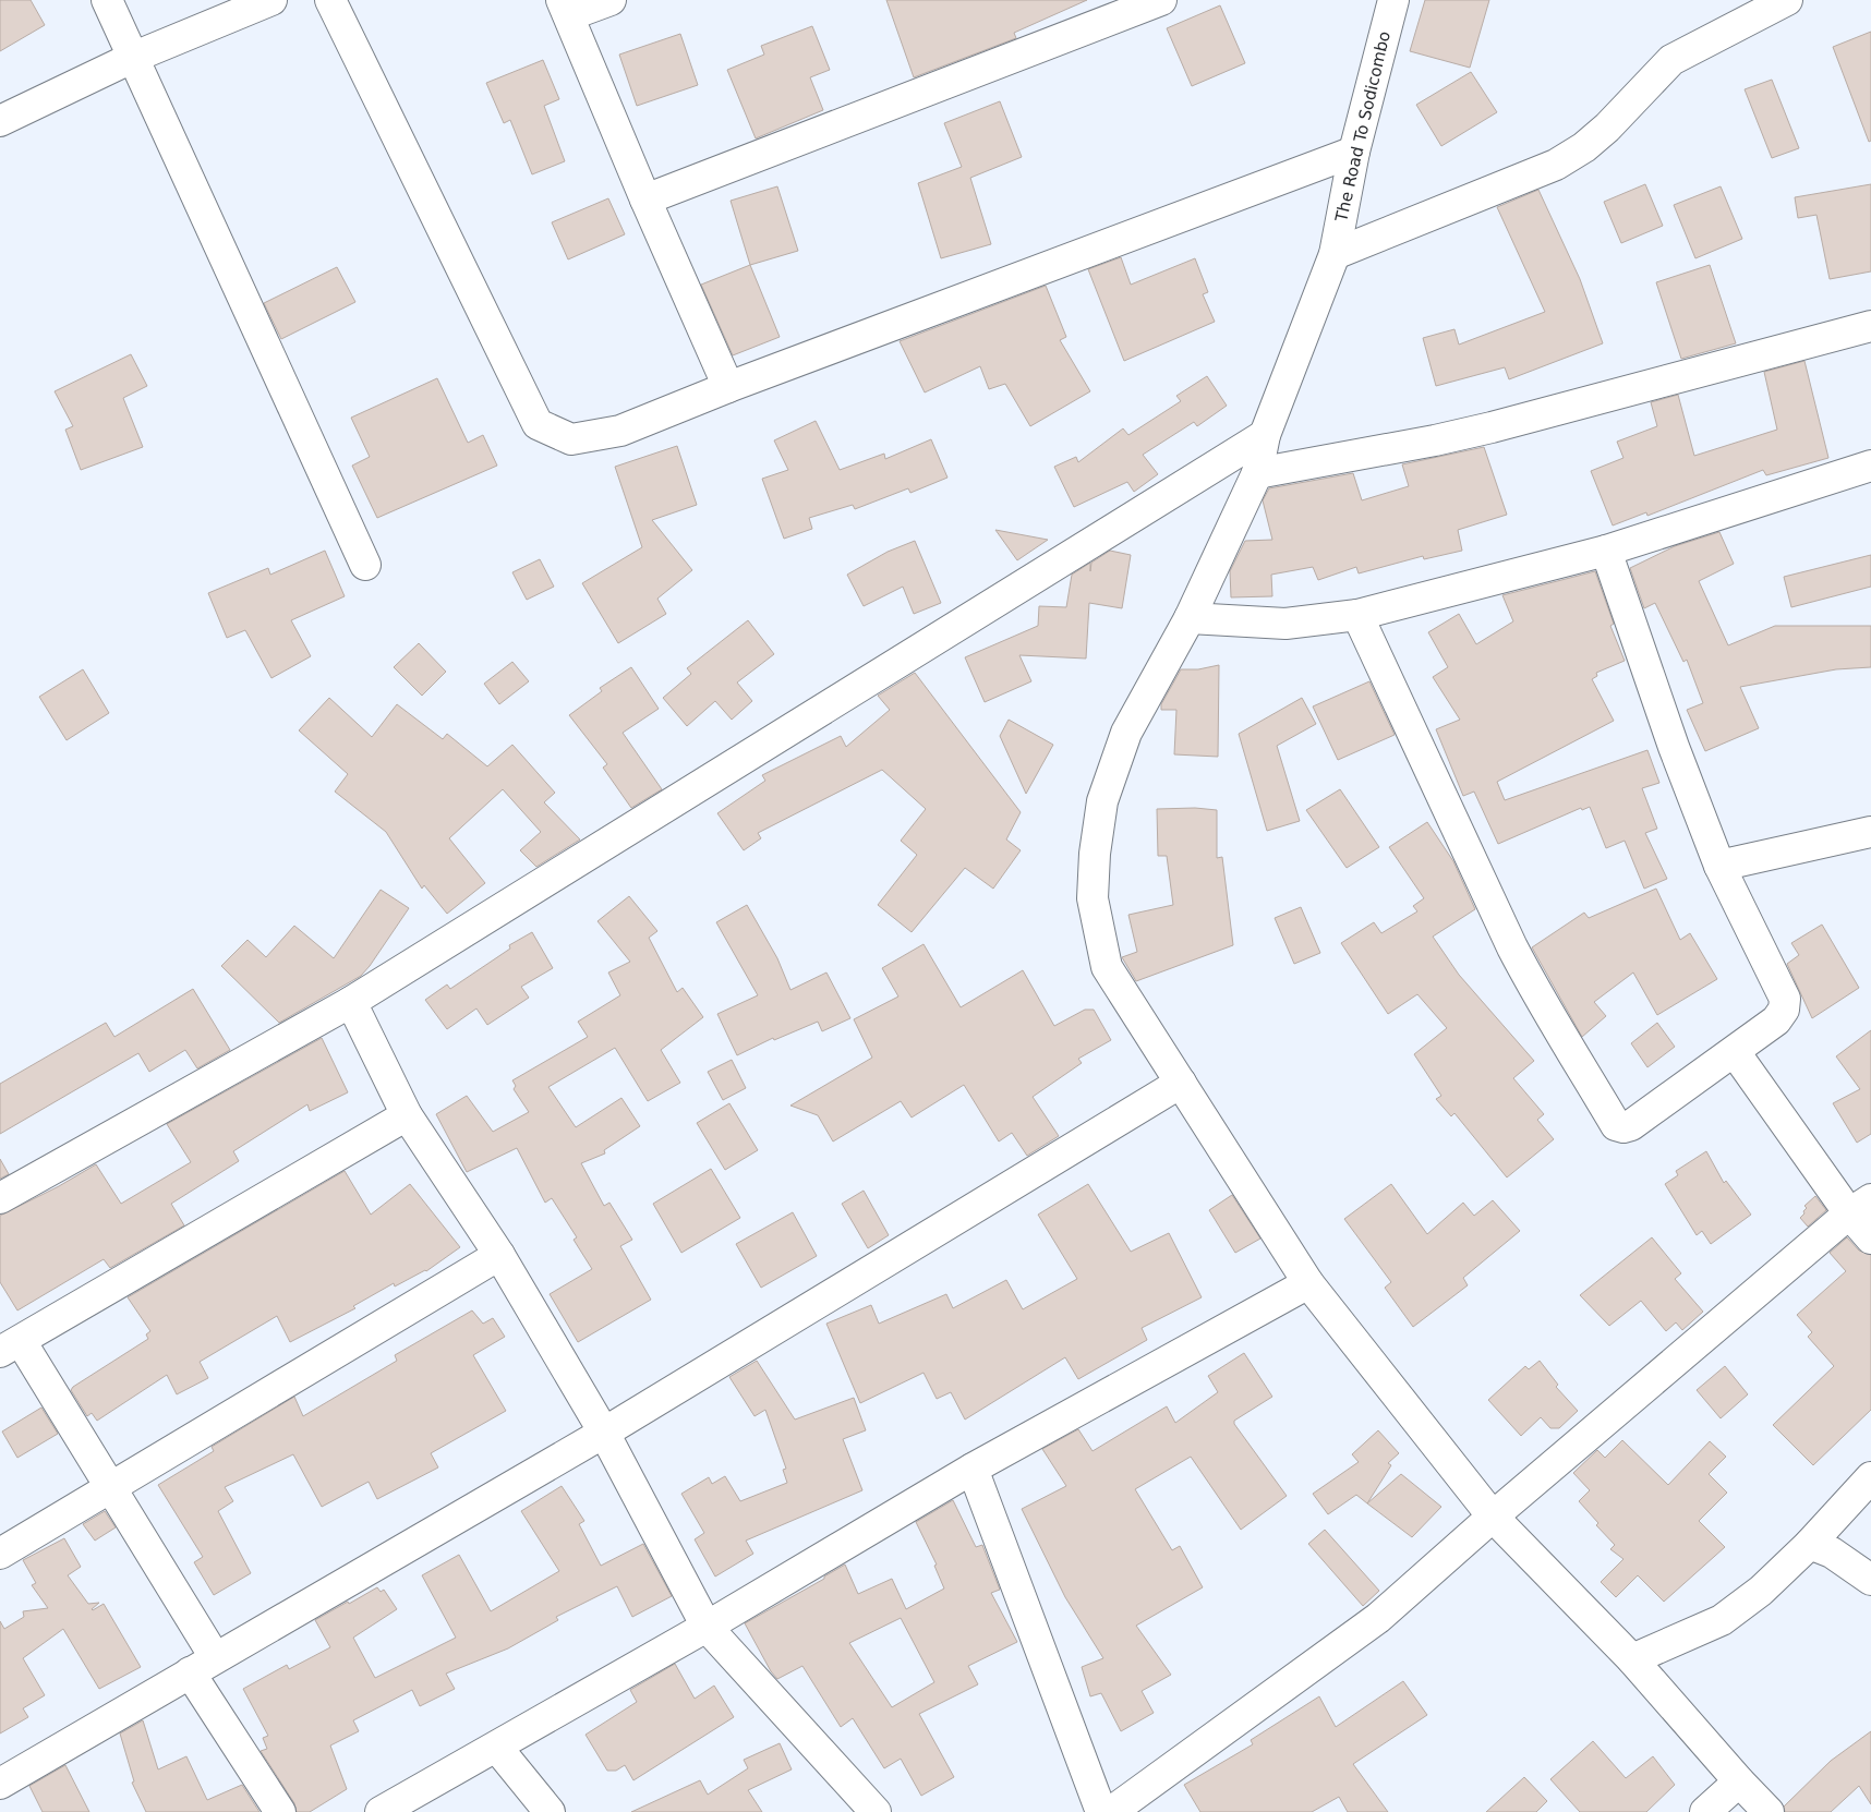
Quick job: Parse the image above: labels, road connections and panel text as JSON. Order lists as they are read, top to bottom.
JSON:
{
  "streets": {
    "street": ["The Road To Sodicombo"]
  }
}
